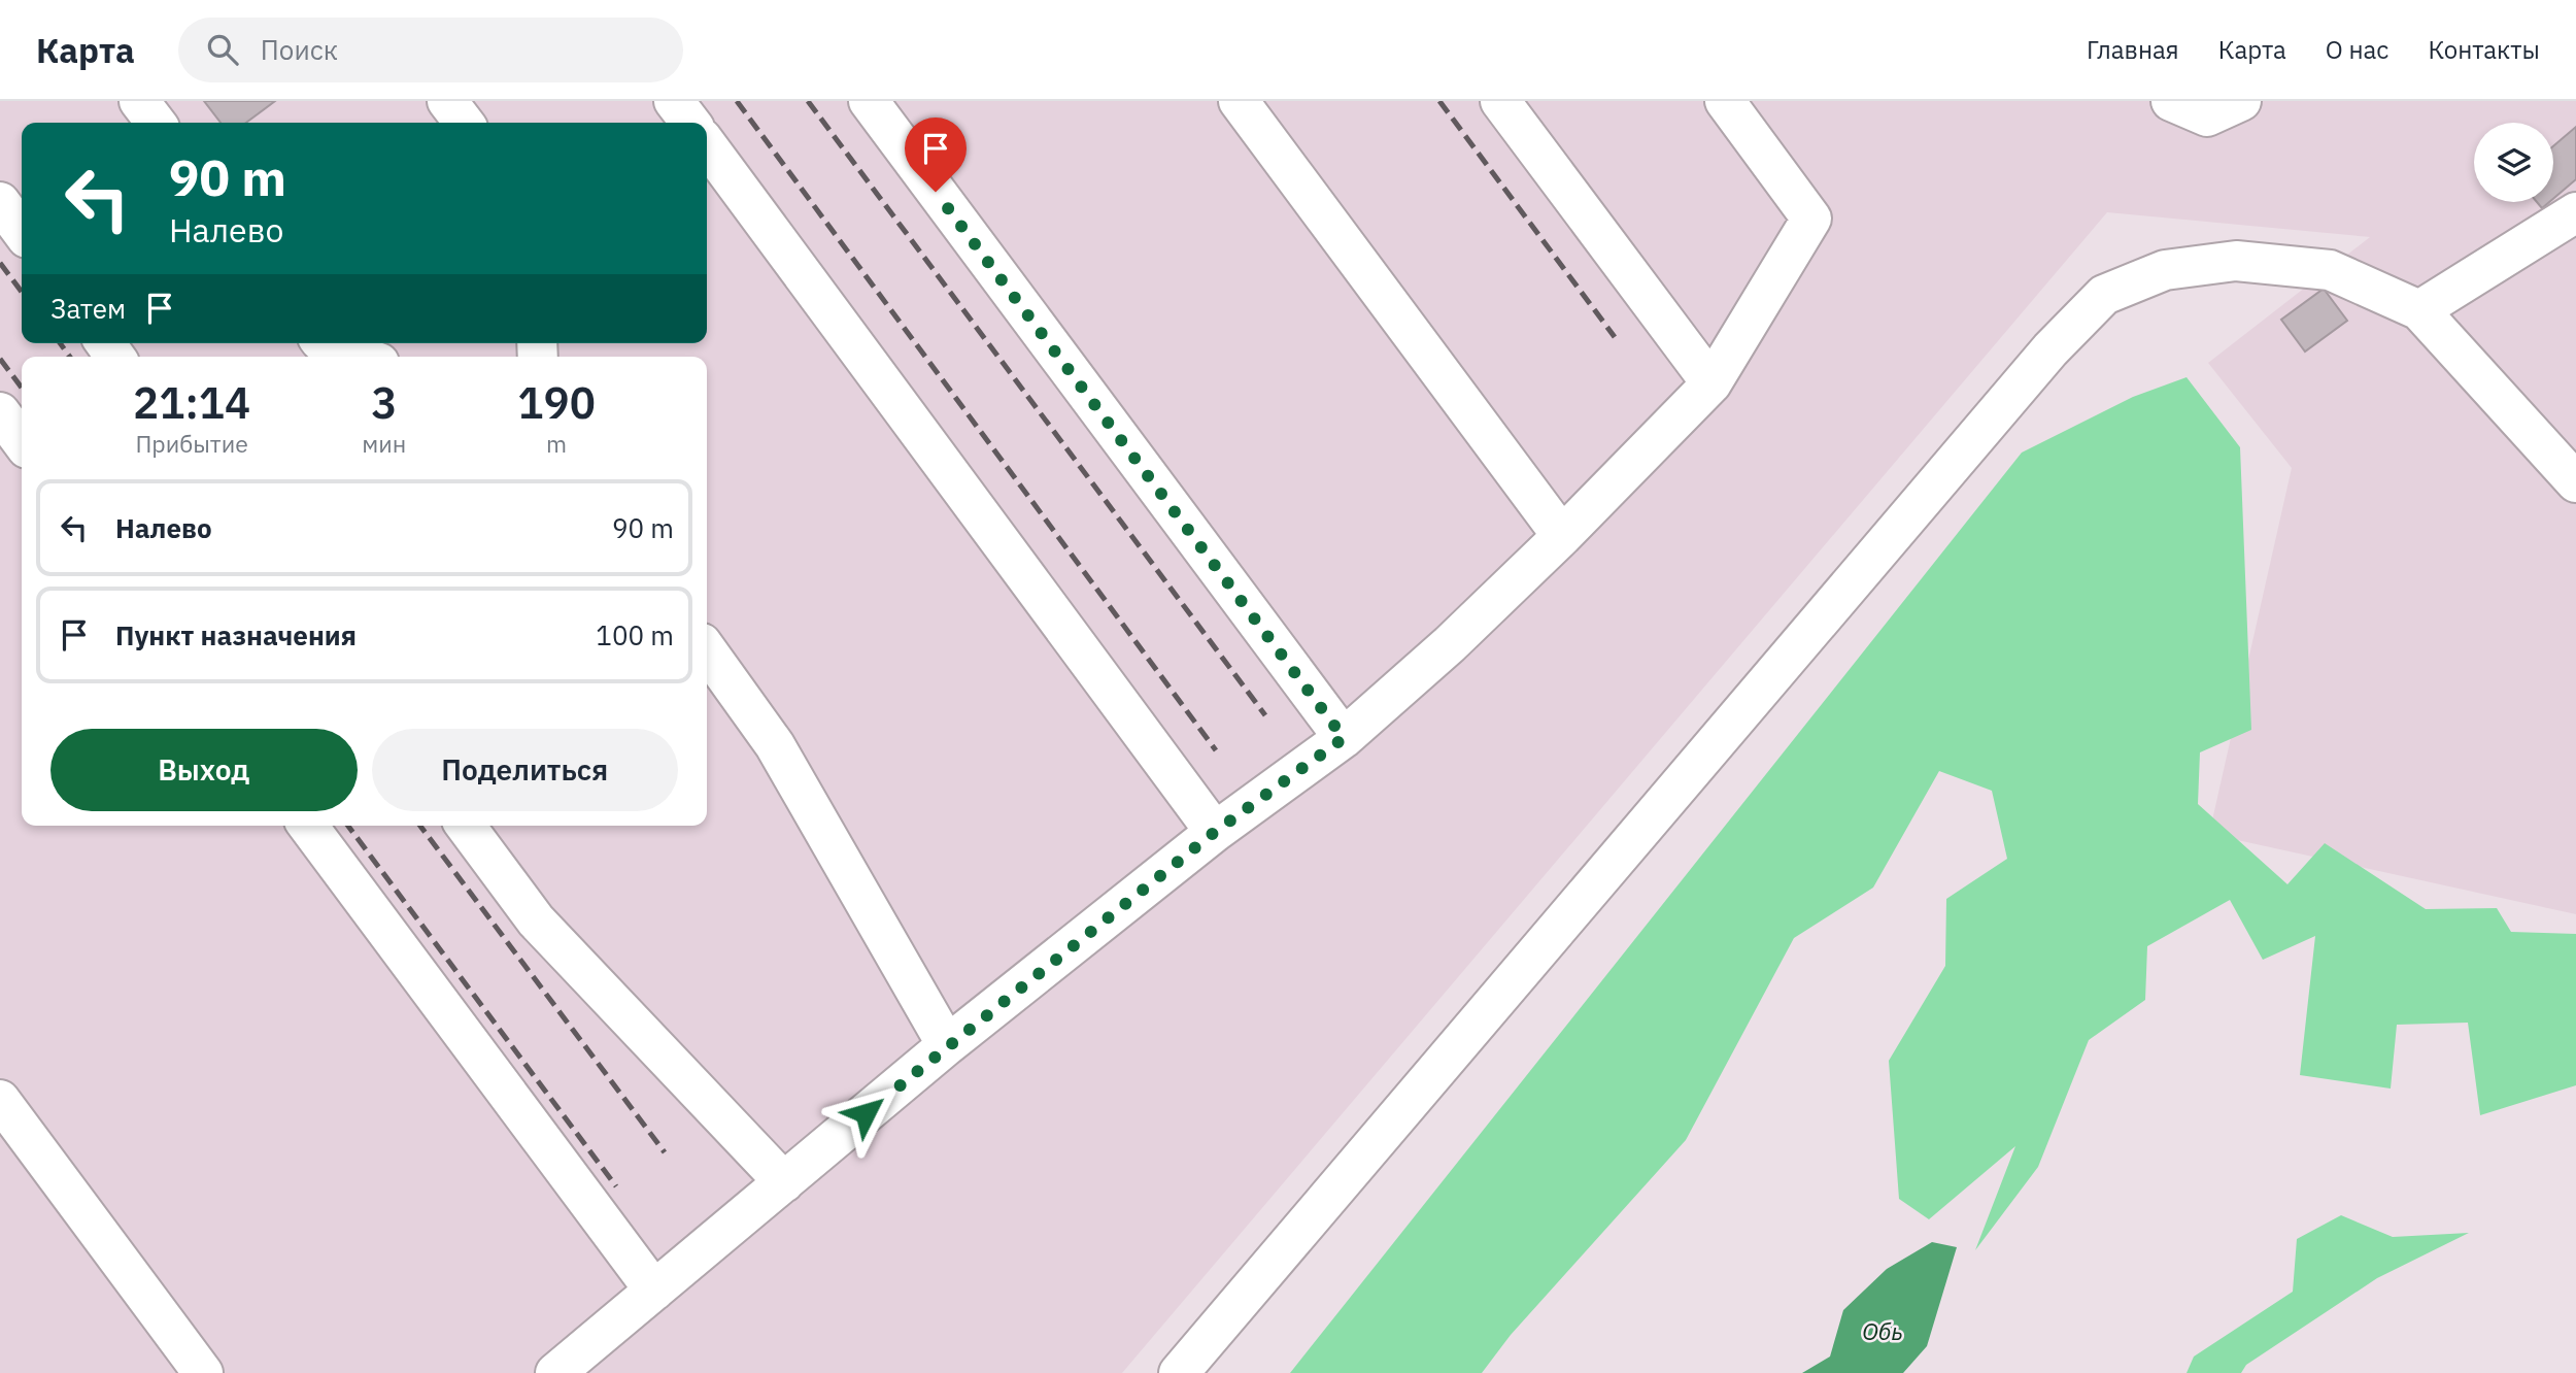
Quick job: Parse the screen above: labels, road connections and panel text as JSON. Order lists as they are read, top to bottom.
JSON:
{
  "water": ["Обь"],
  "page": {
    "header": "Карта",
    "search": "Поиск",
    "nav": [
      "Главная",
      "Карта",
      "О нас",
      "Контакты"
    ],
    "turn": ["90 m", "Налево"],
    "then": "Затем",
    "eta": [
      "21:14",
      "Прибытие",
      "3",
      "мин",
      "190",
      "m"
    ],
    "list": [
      {
        "name": "Налево",
        "value": "90 m"
      },
      {
        "name": "Пункт назначения",
        "value": "100 m"
      }
    ],
    "buttons": ["Выход", "Поделиться"]
  }
}
